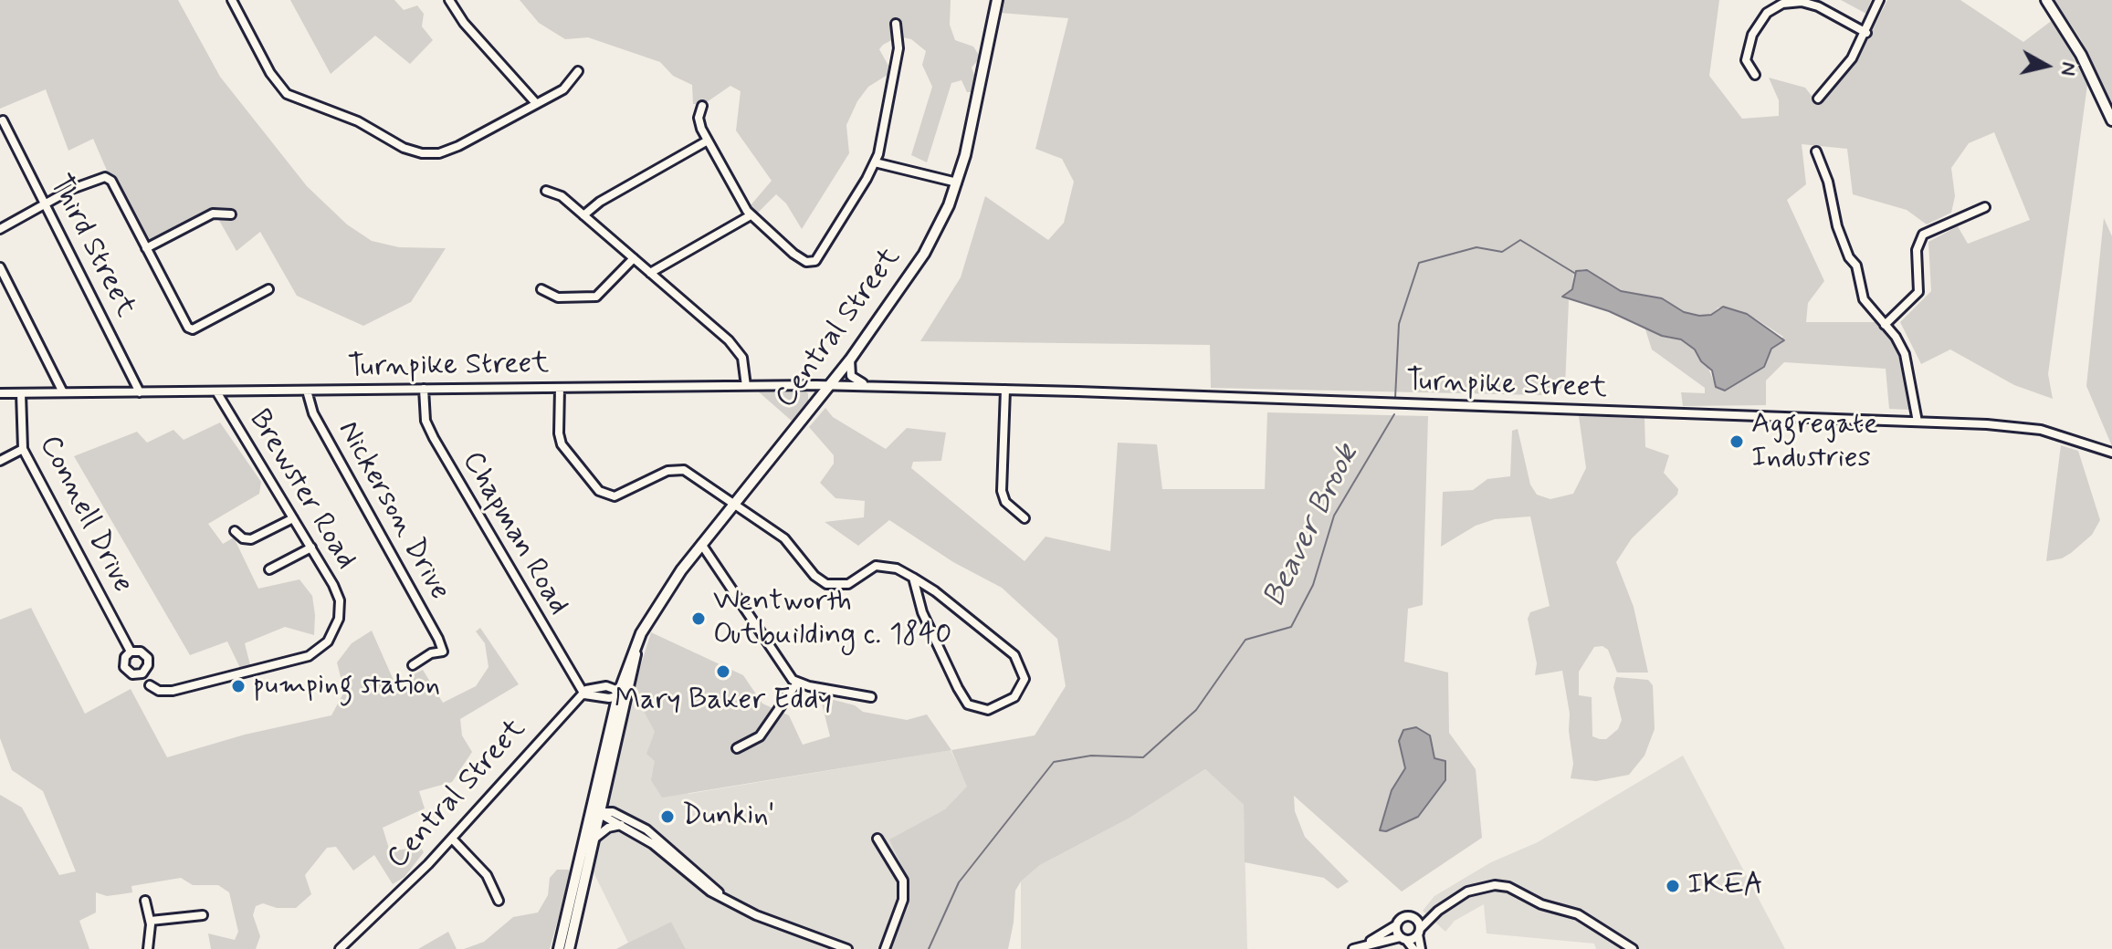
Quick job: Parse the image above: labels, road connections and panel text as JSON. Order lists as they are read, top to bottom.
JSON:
{
  "streets": {
    "main road": ["Central Street"],
    "street": [
      "Third Street",
      "Turnpike Street",
      "Brewster Road",
      "Nickerson Drive",
      "Connell Drive",
      "Chapman Road"
    ]
  },
  "crossings": [
    ["Third Street", "Turnpike Street"],
    ["Central Street", "Turnpike Street"],
    ["Central Street", "Chapman Road"],
    ["Turnpike Street", "Brewster Road"],
    ["Turnpike Street", "Nickerson Drive"],
    ["Turnpike Street", "Connell Drive"],
    ["Turnpike Street", "Chapman Road"]
  ],
  "water": ["Beaver Brook"],
  "places": [
    "Aggregate Industries",
    "Wentworth Outbuilding c. 1840",
    "Mary Baker Eddy",
    "pumping station",
    "Dunkin'",
    "IKEA"
  ],
  "north": "right"
}
